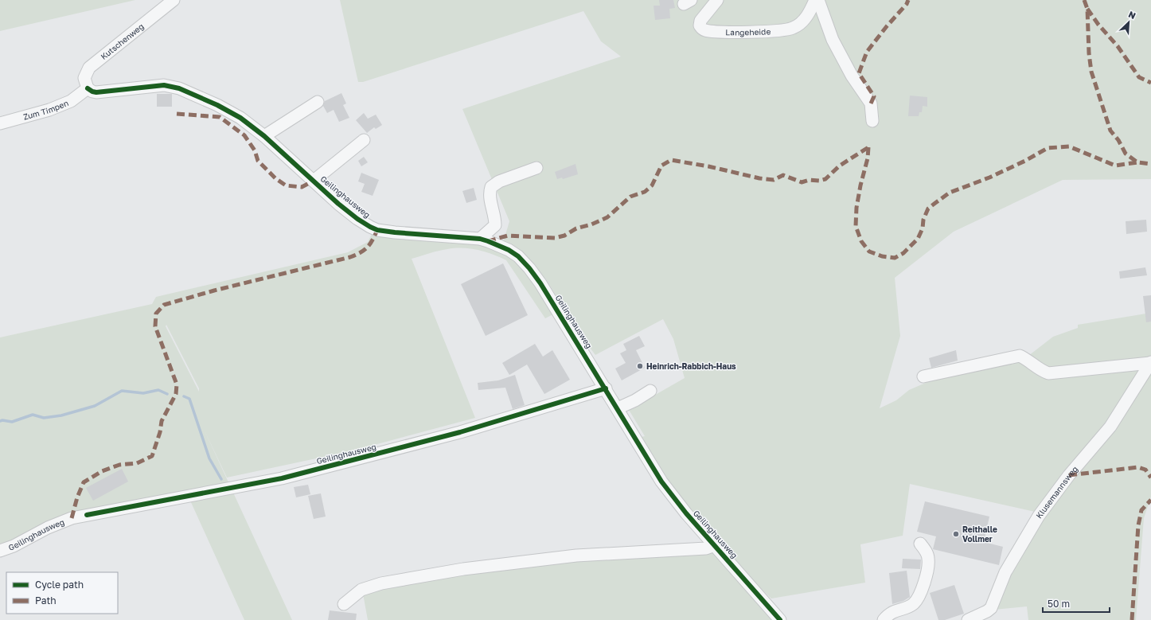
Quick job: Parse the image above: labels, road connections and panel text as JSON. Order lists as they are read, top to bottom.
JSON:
{
  "streets": {
    "street": [
      "Langeheide",
      "Kutschenweg",
      "Zum Timpen",
      "Geilinghausweg",
      "Klusemannsweg"
    ]
  },
  "crossings": [
    ["Kutschenweg", "Zum Timpen"],
    ["Kutschenweg", "Geilinghausweg"],
    ["Zum Timpen", "Geilinghausweg"]
  ],
  "places": ["Heinrich-Rabbich-Haus", "Reithalle Vollmer"],
  "legend": ["Cycle path", "Path"],
  "scale_bar": "50 m",
  "north": "top right"
}
